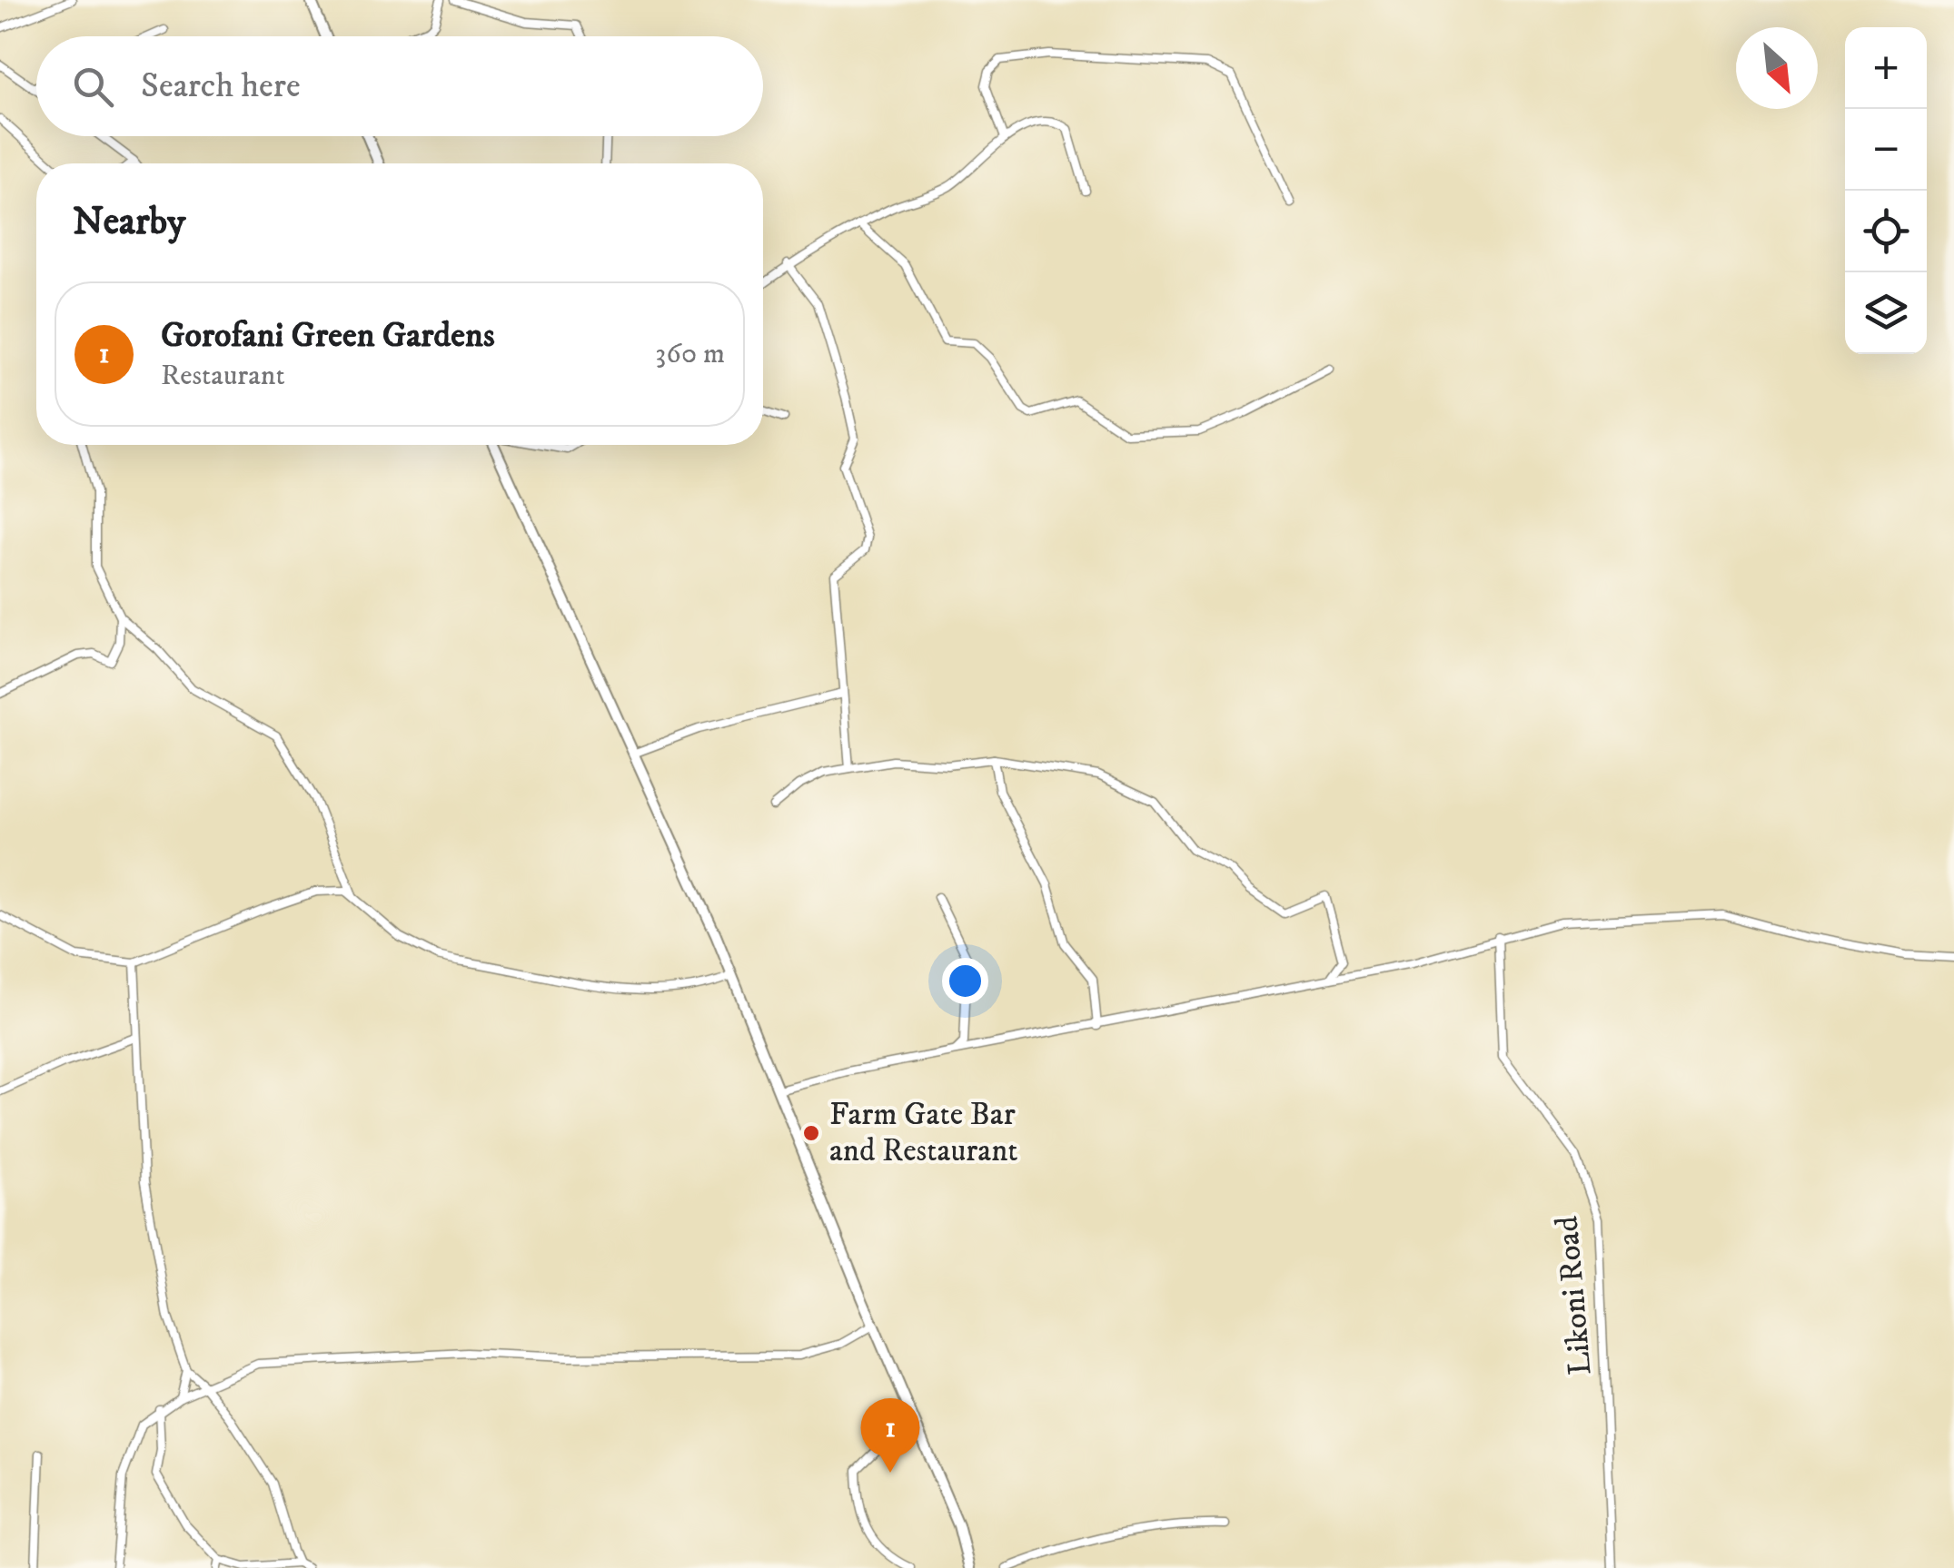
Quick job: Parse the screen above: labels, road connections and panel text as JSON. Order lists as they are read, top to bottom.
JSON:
{
  "streets": {
    "street": ["Likoni Road"]
  },
  "places": ["Farm Gate Bar and Restaurant"],
  "north": "bottom right",
  "page": {
    "map_buttons": ["+", "−"],
    "search": "Search here",
    "heading": "Nearby",
    "list": [
      {
        "mark": "1",
        "name": "Gorofani Green Gardens",
        "note": "Restaurant",
        "value": "360 m"
      }
    ],
    "pins": "1"
  }
}
